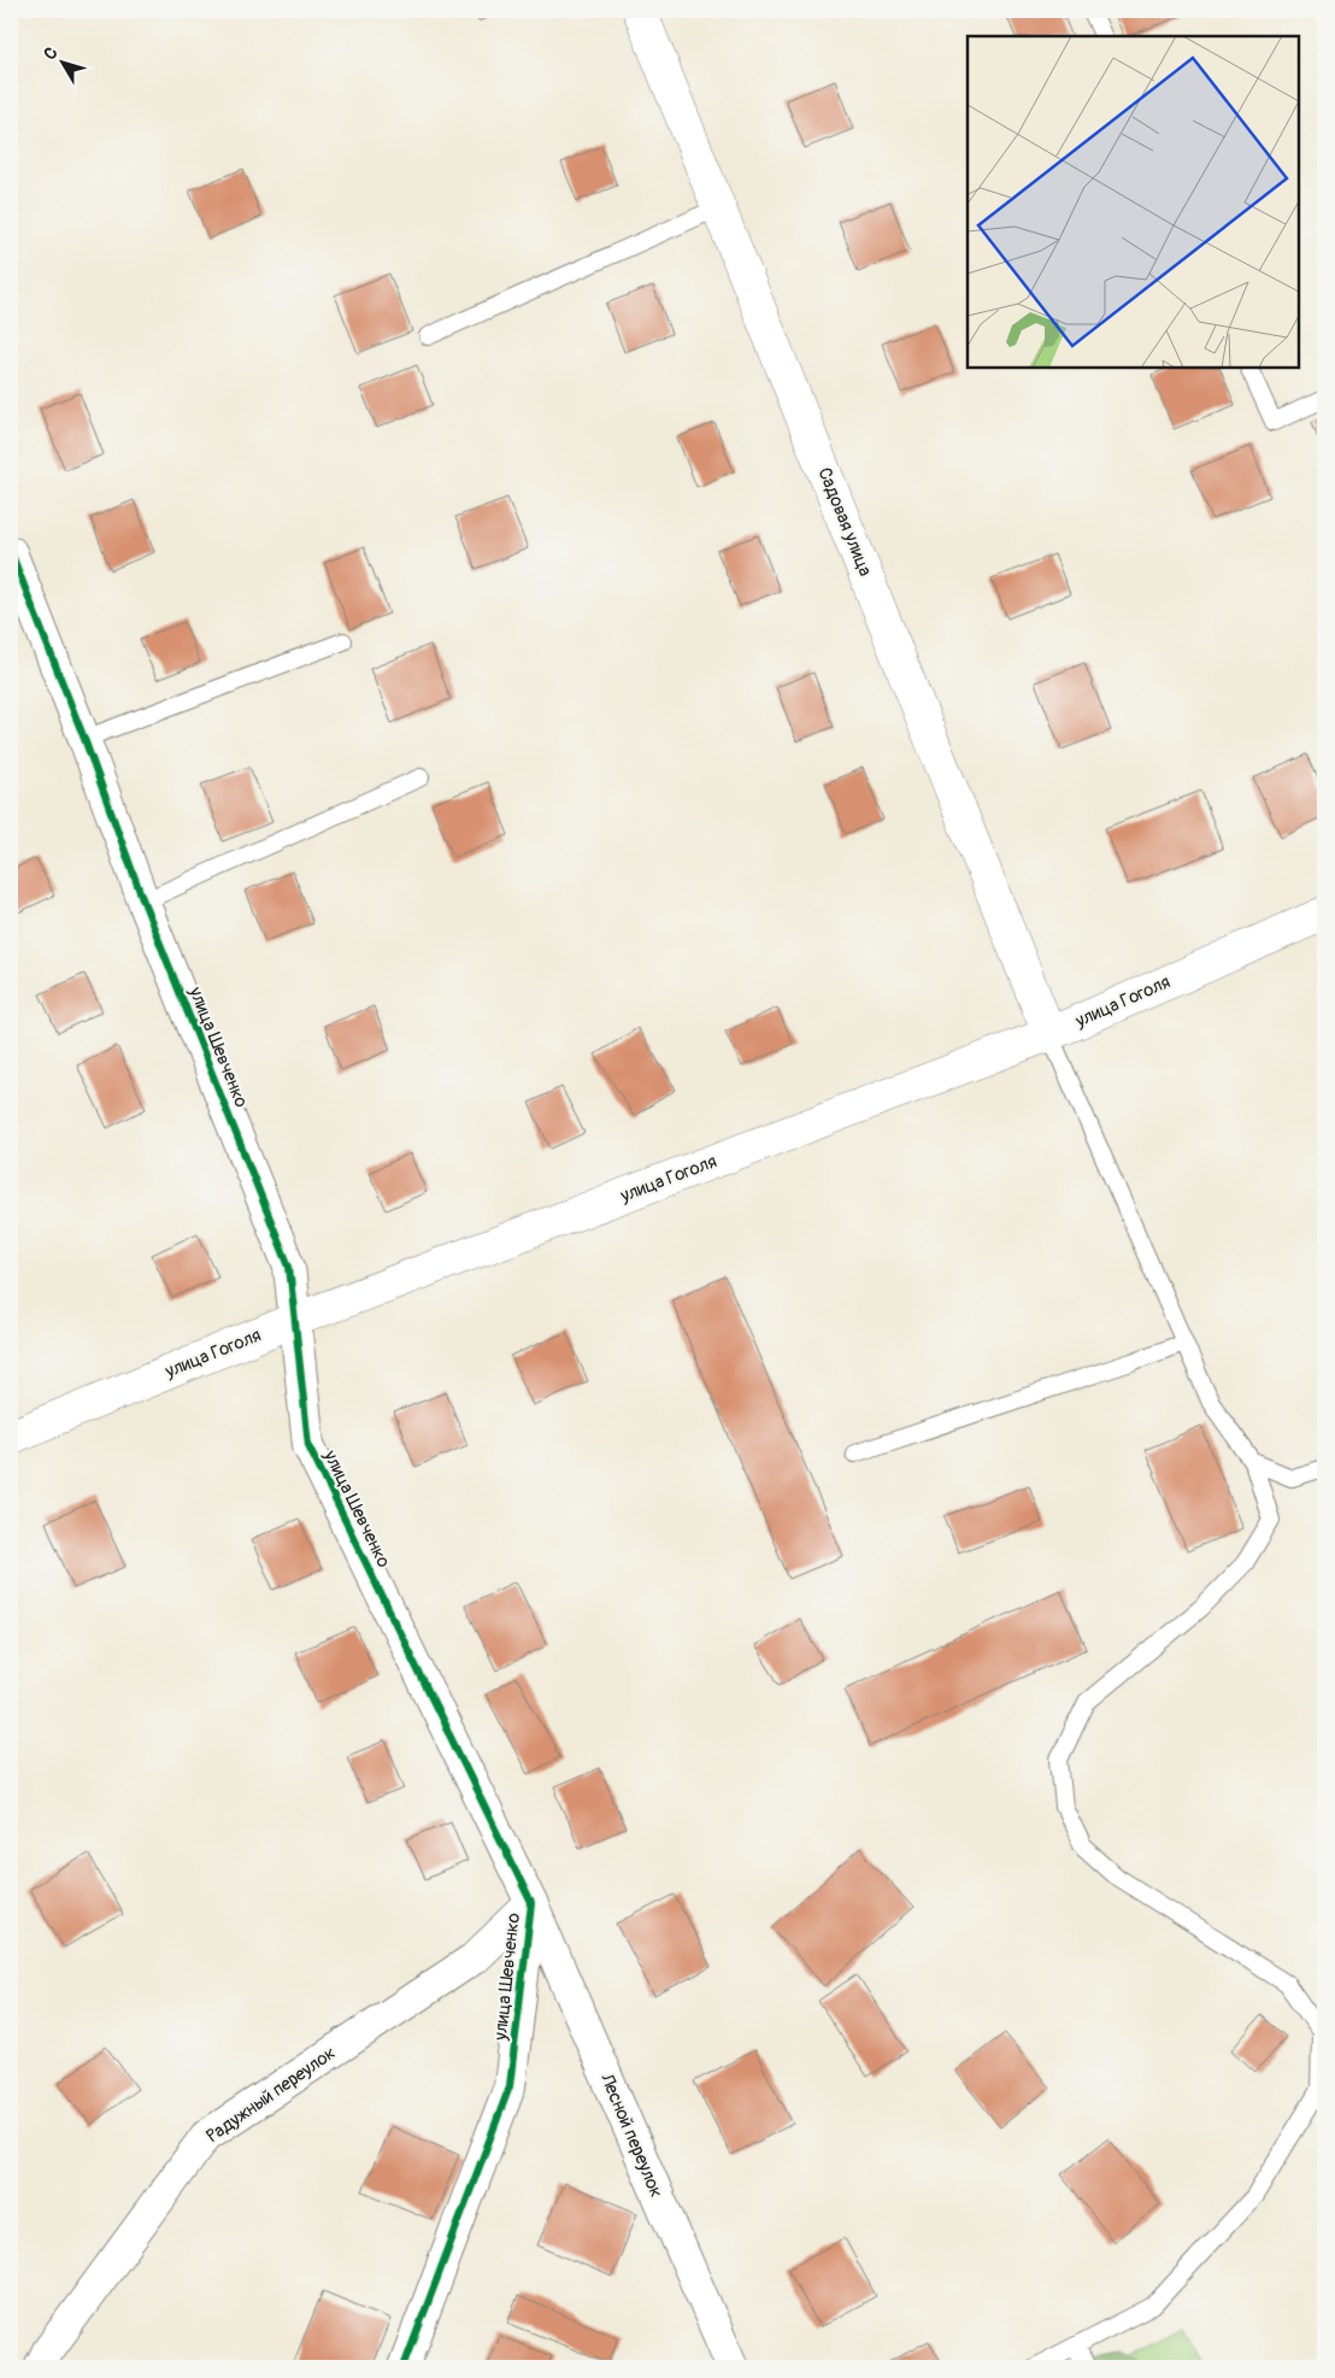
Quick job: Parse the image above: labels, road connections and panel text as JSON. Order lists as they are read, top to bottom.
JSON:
{
  "streets": {
    "main road": ["Садовая улица", "улица Гоголя"],
    "street": ["улица Шевченко", "Радужный переулок", "Лесной переулок"]
  },
  "crossings": [
    ["Садовая улица", "улица Гоголя"],
    ["улица Гоголя", "улица Шевченко"],
    ["улица Шевченко", "Радужный переулок"],
    ["улица Шевченко", "Лесной переулок"],
    ["Радужный переулок", "Лесной переулок"]
  ],
  "north": "top left"
}
